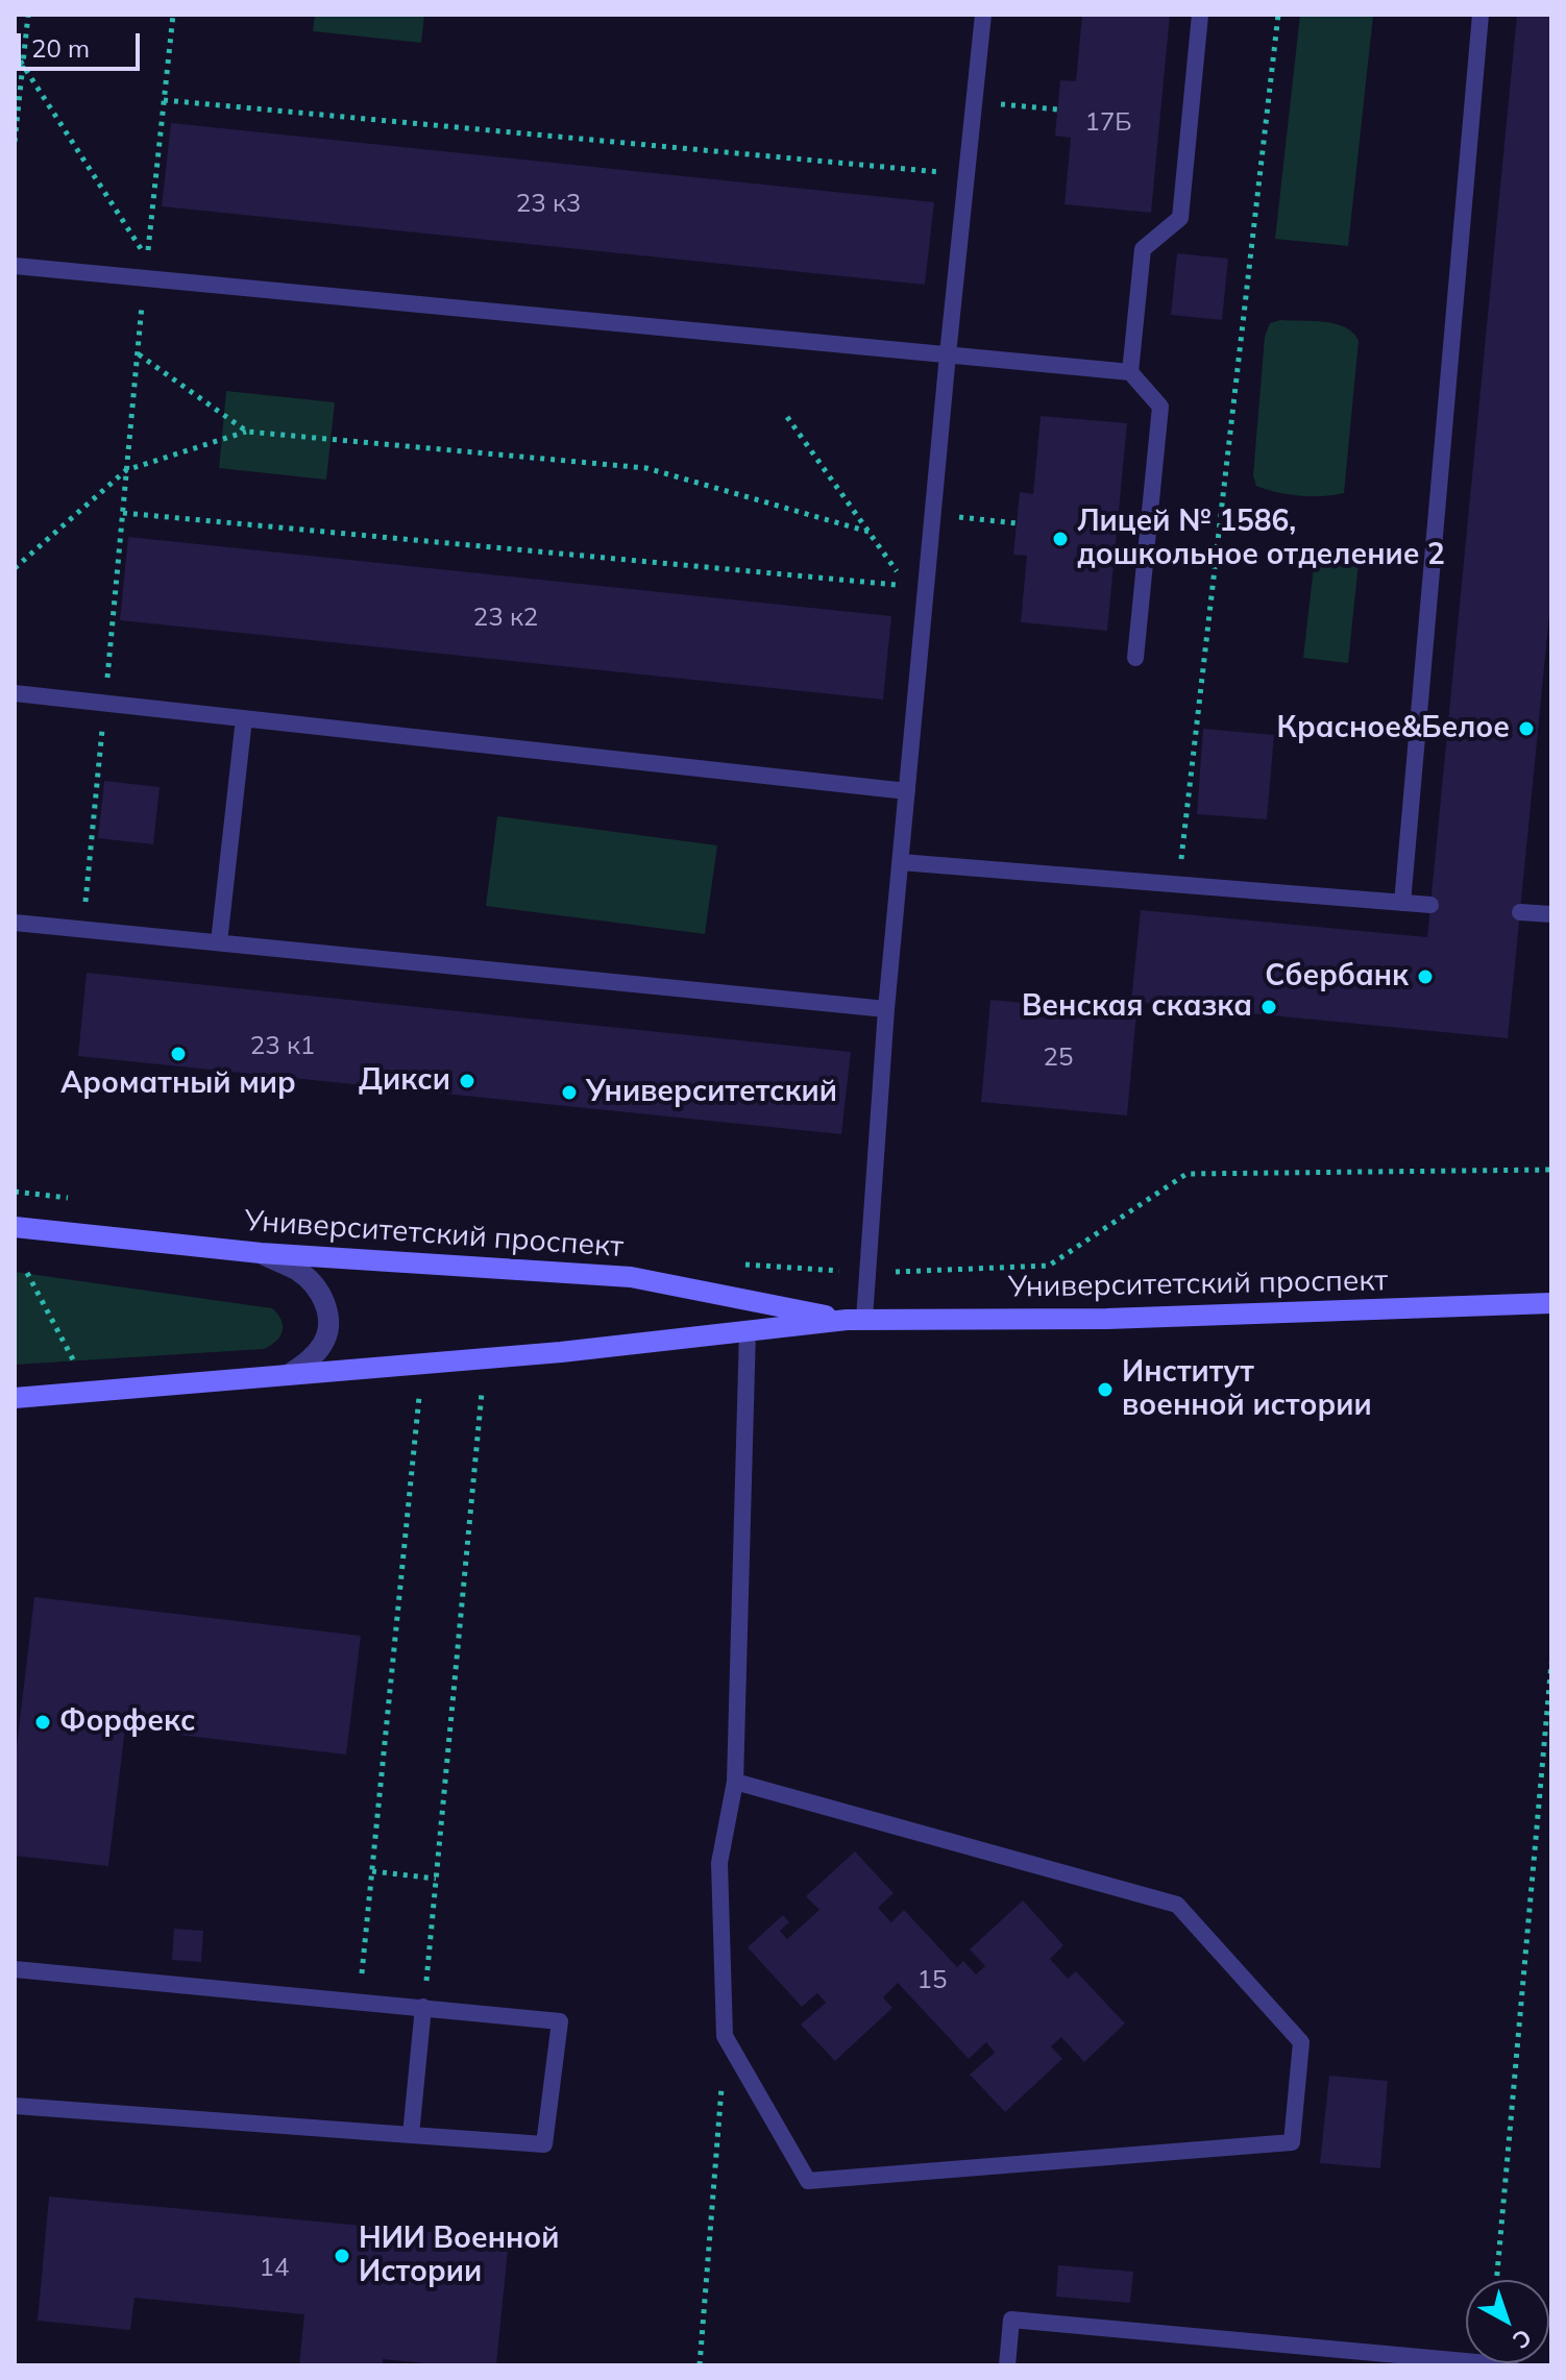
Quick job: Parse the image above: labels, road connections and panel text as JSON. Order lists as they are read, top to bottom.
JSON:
{
  "streets": {
    "main road": ["Университетский проспект"]
  },
  "places": [
    "Лицей № 1586, дошкольное отделение 2",
    "Красное&Белое",
    "Сбербанк",
    "Венская сказка",
    "Ароматный мир",
    "Дикси",
    "Университетский",
    "Институт военной истории",
    "Форфекс",
    "НИИ Военной Истории"
  ],
  "house_numbers": [
    "17Б",
    "23 к3",
    "23 к2",
    "23 к1",
    "25",
    "15",
    "14"
  ],
  "scale_bar": "20 m",
  "north": "bottom right"
}
